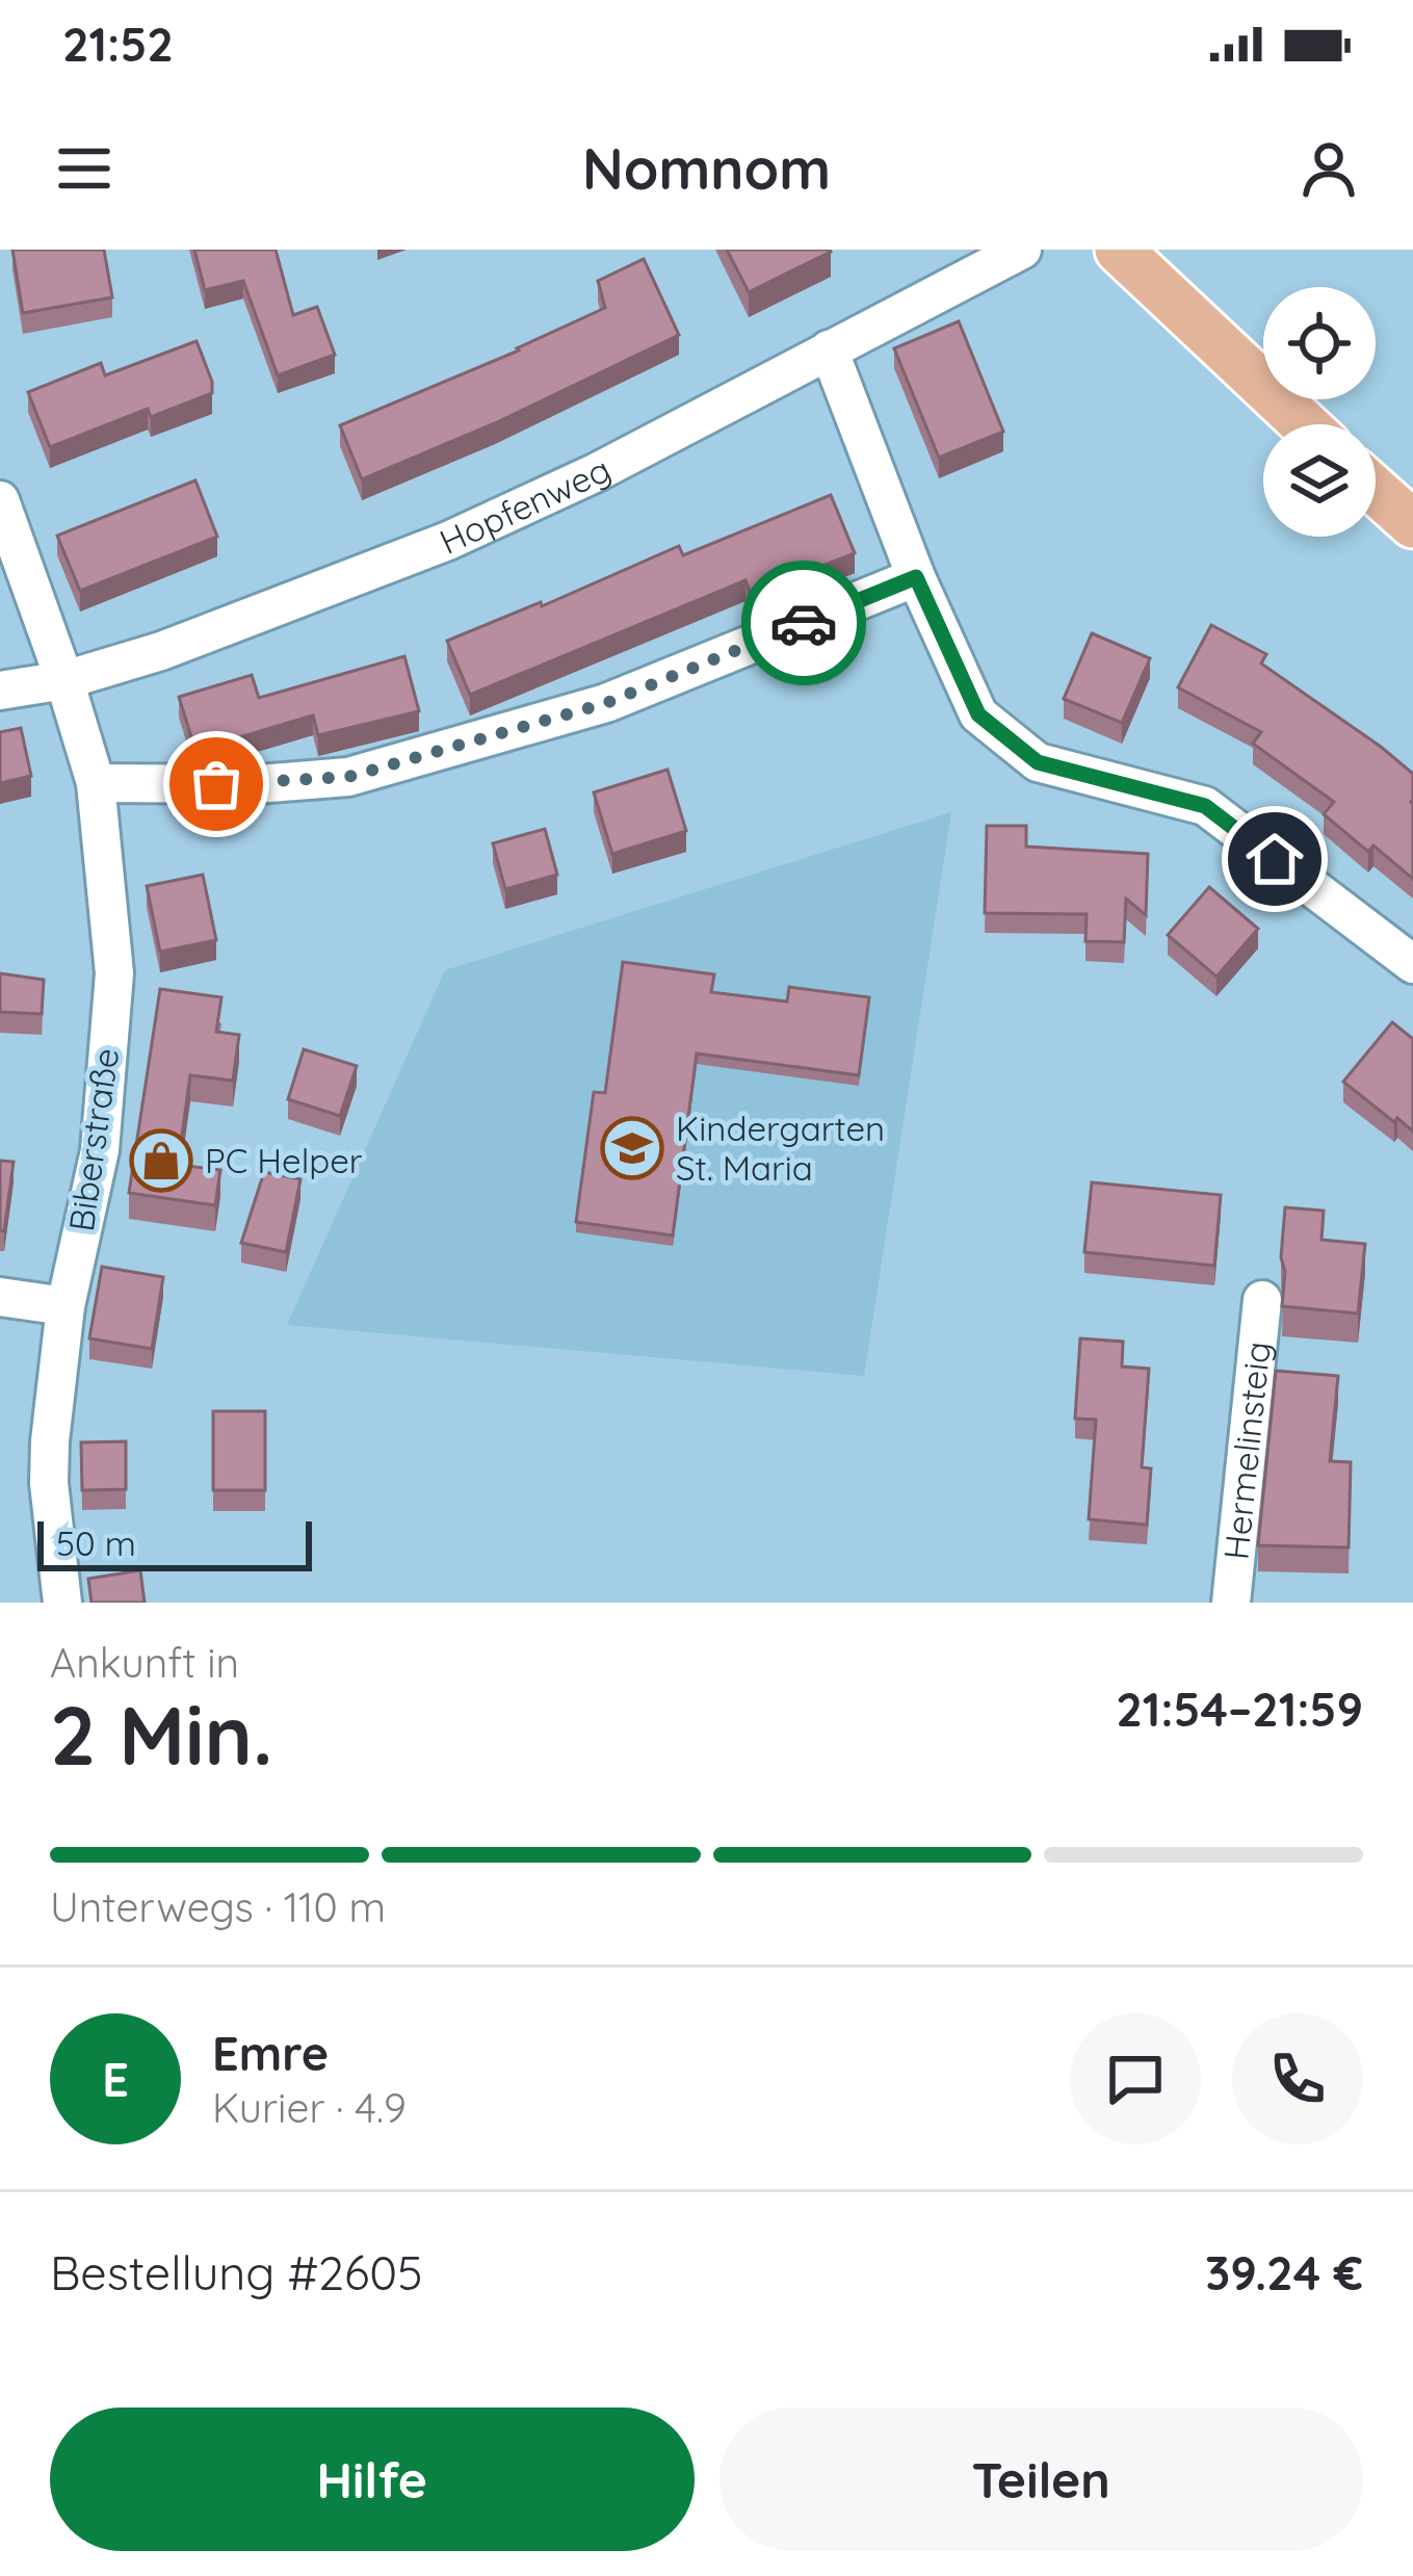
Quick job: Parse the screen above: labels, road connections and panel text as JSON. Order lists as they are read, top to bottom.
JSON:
{
  "streets": {
    "street": ["Hopfenweg", "Biberstraße", "Hermelinsteig"]
  },
  "crossings": [
    ["Hopfenweg", "Biberstraße"]
  ],
  "places": {
    "school or university": ["Kindergarten St. Maria"],
    "shop": ["PC Helper"]
  },
  "scale_bar": "50 m",
  "page": {
    "status": "21:52",
    "header": "Nomnom",
    "scale": "50 m",
    "heading": ["2 Min.", "Ankunft in", "21:54–21:59"],
    "panel": [
      "Emre",
      "Kurier · 4.9",
      "Bestellung #2605",
      "39.24 €"
    ],
    "bar": "Unterwegs · 110 m",
    "round": "E",
    "buttons": ["Hilfe", "Teilen"]
  }
}
